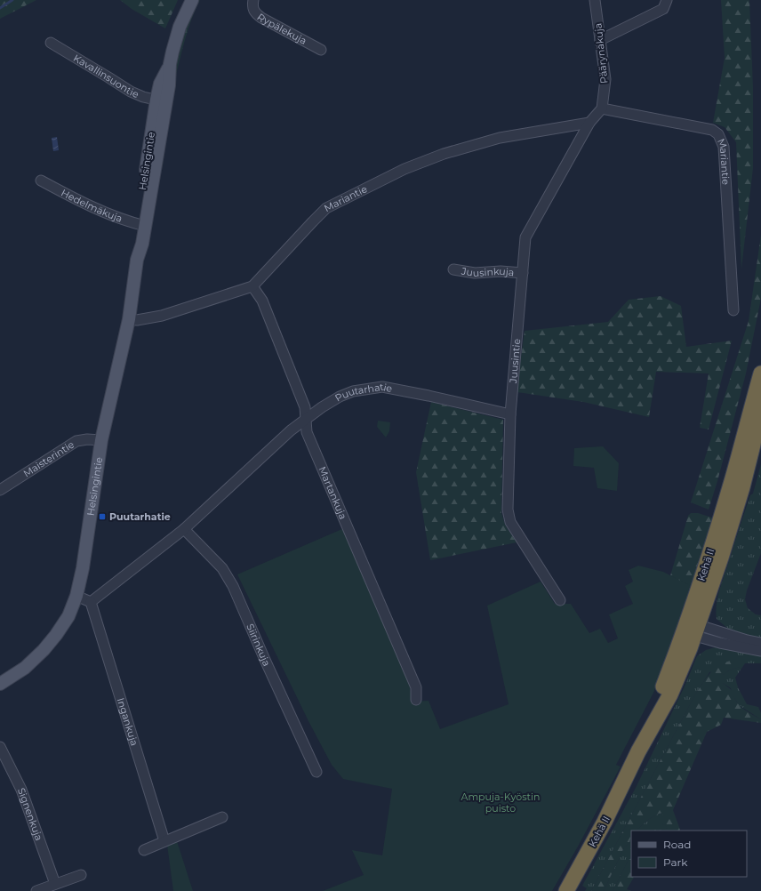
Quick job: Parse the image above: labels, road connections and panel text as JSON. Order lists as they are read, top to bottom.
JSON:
{
  "streets": {
    "highway": ["Kehä II"],
    "main road": ["Helsingintie"],
    "street": [
      "Rypälekuja",
      "Päärynäkuja",
      "Kavallinsuontie",
      "Mariantie",
      "Hedelmäkuja",
      "Juusinkuja",
      "Juusintie",
      "Puutarhatie",
      "Maisterintie",
      "Martankuja",
      "Siirinkuja",
      "Ingankuja",
      "Signenkuja"
    ]
  },
  "crossings": [
    ["Päärynäkuja", "Mariantie"],
    ["Kavallinsuontie", "Helsingintie"],
    ["Helsingintie", "Mariantie"],
    ["Helsingintie", "Hedelmäkuja"],
    ["Helsingintie", "Maisterintie"],
    ["Mariantie", "Juusintie"],
    ["Mariantie", "Martankuja"],
    ["Juusinkuja", "Juusintie"],
    ["Juusintie", "Puutarhatie"],
    ["Puutarhatie", "Martankuja"],
    ["Puutarhatie", "Siirinkuja"],
    ["Puutarhatie", "Ingankuja"]
  ],
  "parks": ["Ampuja-Kyöstin puisto"],
  "places": {
    "transit": ["Puutarhatie"]
  },
  "legend": ["Road", "Park"]
}
